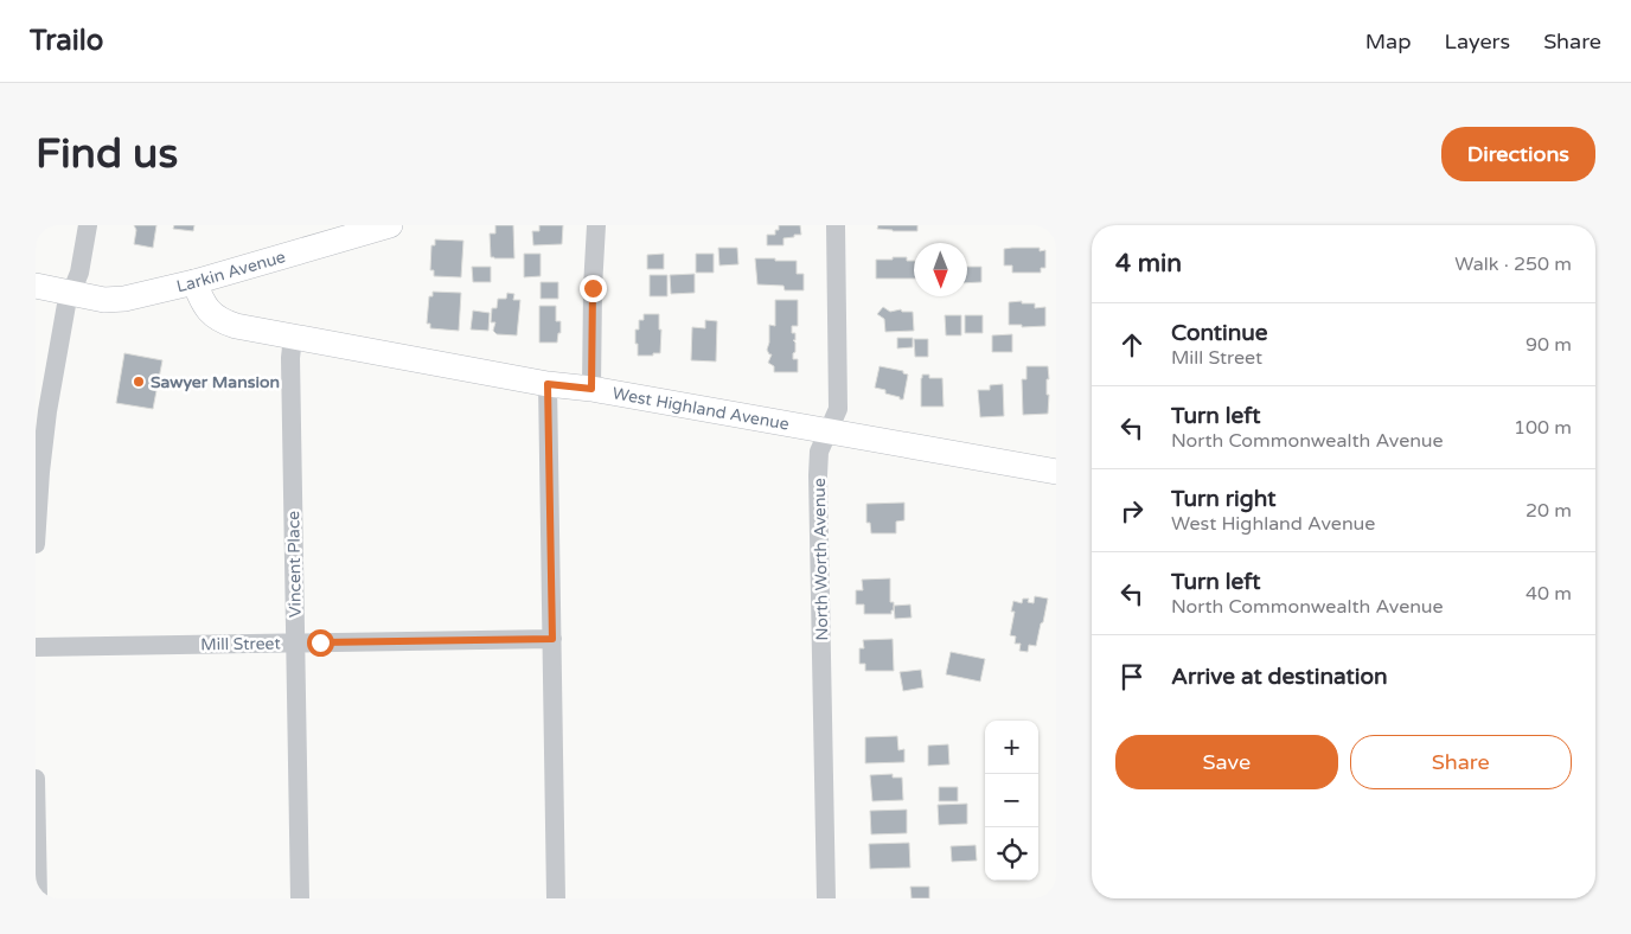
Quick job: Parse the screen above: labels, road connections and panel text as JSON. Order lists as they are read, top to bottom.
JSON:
{
  "streets": {
    "main road": ["Larkin Avenue", "West Highland Avenue"],
    "street": ["North Worth Avenue", "Vincent Place", "Mill Street"]
  },
  "crossings": [
    ["Larkin Avenue", "West Highland Avenue"],
    ["West Highland Avenue", "North Worth Avenue"],
    ["West Highland Avenue", "Vincent Place"],
    ["Vincent Place", "Mill Street"]
  ],
  "places": ["Sawyer Mansion"],
  "north": "bottom",
  "page": {
    "header": "Trailo",
    "nav": ["Map", "Layers", "Share"],
    "buttons": [
      "Directions",
      ["Save", "Share"]
    ],
    "title": "Find us",
    "heading": ["4 min", "Walk · 250 m"],
    "list": [
      ["Continue", "Mill Street", "90 m"],
      ["Turn left", "North Commonwealth Avenue", "100 m"],
      ["Turn right", "West Highland Avenue", "20 m"],
      ["Turn left", "North Commonwealth Avenue", "40 m"],
      "Arrive at destination"
    ],
    "map_buttons": ["+", "−"]
  }
}
